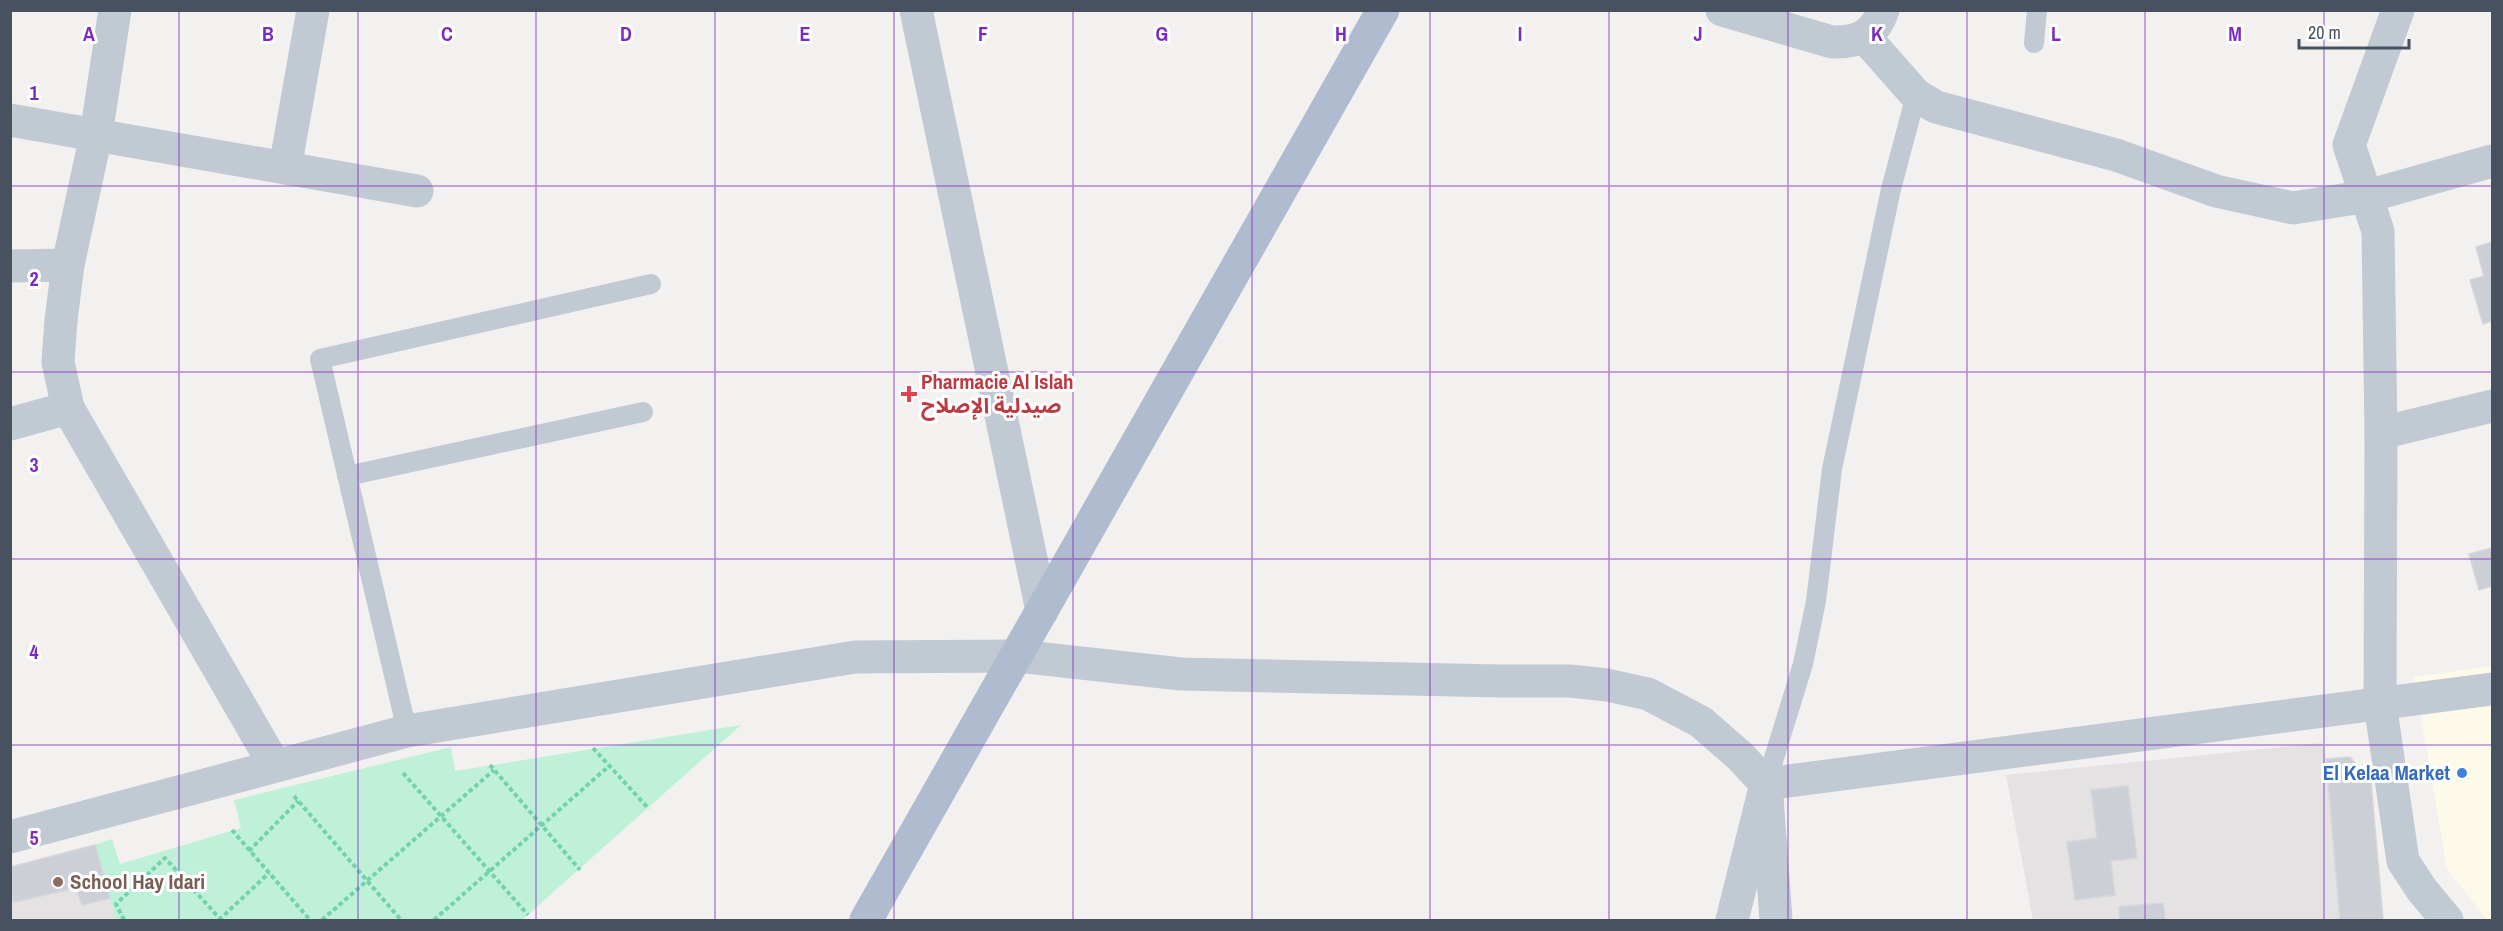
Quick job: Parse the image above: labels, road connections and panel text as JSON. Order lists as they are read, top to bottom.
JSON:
{
  "places": {
    "health": ["Pharmacie Al Islah صيدلية الإصلاح"],
    "other": ["El Kelaa Market", "School Hay Idari"]
  },
  "scale_bar": "20 m",
  "grid": {
    "columns": [
      "A",
      "B",
      "C",
      "D",
      "E",
      "F",
      "G",
      "H",
      "I",
      "J",
      "K",
      "L",
      "M"
    ],
    "rows": [
      "1",
      "2",
      "3",
      "4",
      "5"
    ]
  }
}
